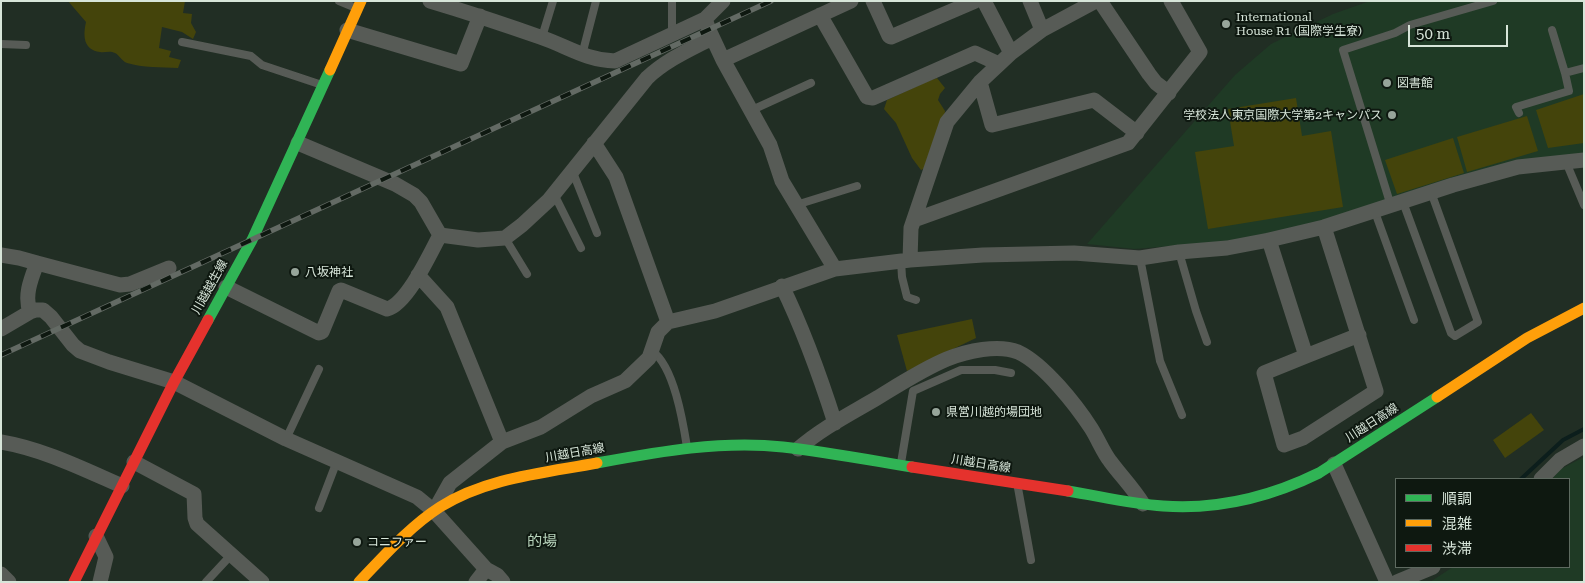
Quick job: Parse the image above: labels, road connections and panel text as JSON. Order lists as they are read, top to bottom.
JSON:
{
  "streets": {
    "main road": ["川越越生線", "川越日高線"]
  },
  "districts": ["的場"],
  "places": [
    "International House R1 (国際学生寮)",
    "図書館",
    "学校法人東京国際大学第2キャンパス",
    "八坂神社",
    "県営川越的場団地",
    "コニファー"
  ],
  "legend": ["順調", "混雑", "渋滞"],
  "scale_bar": "50 m"
}
